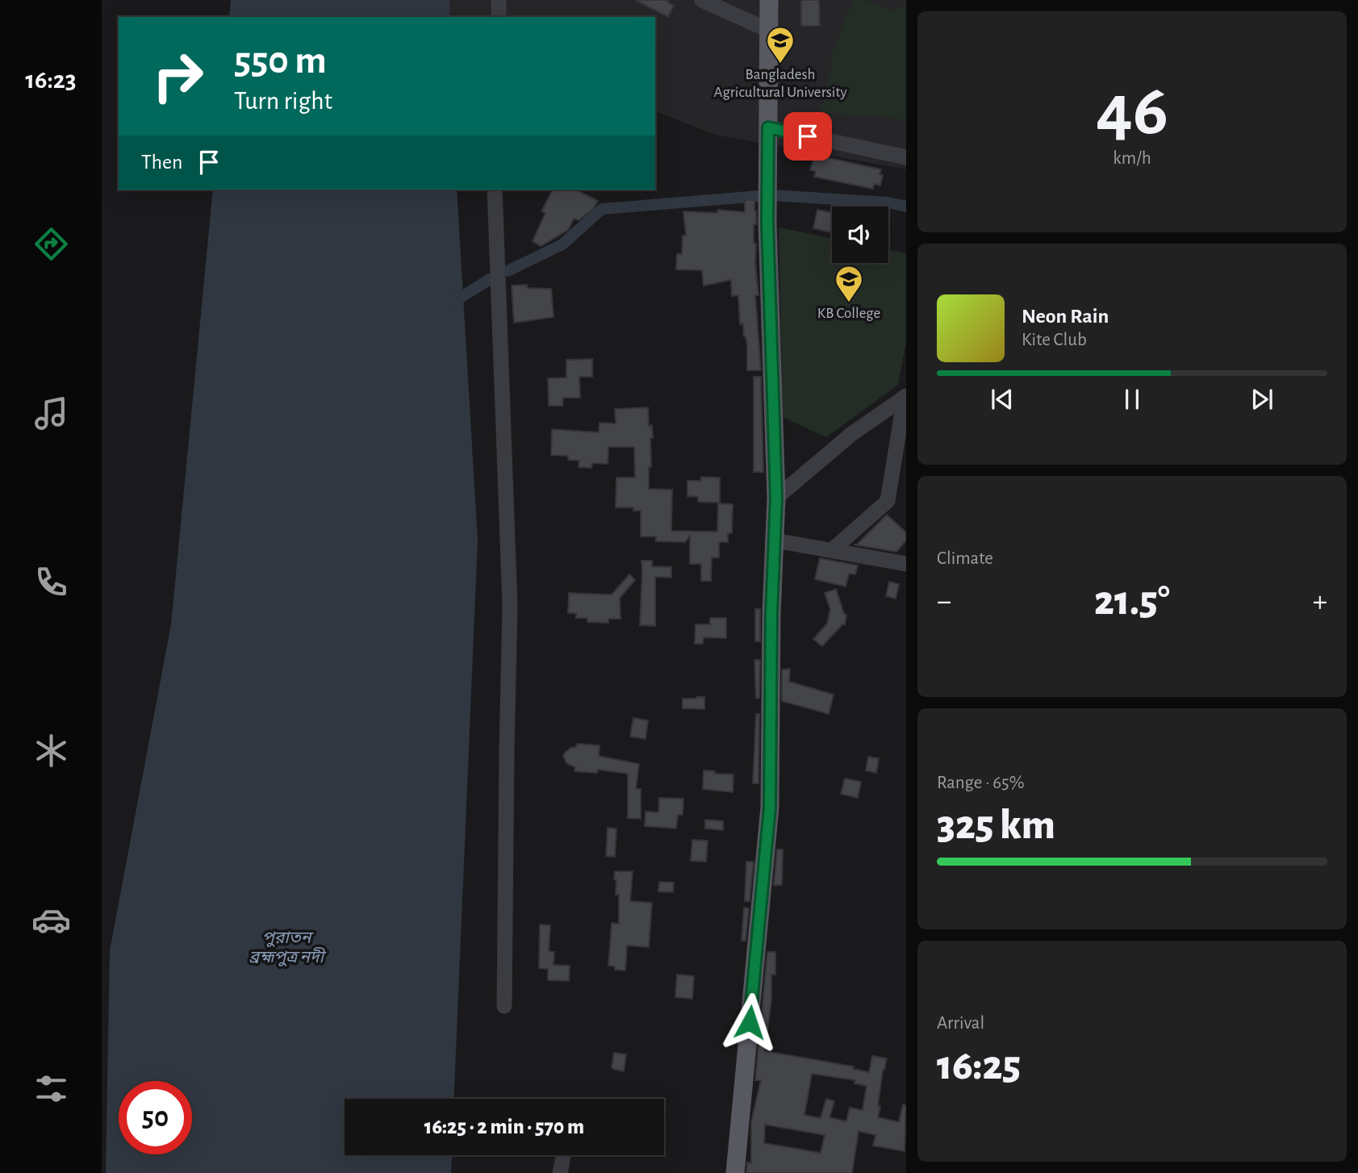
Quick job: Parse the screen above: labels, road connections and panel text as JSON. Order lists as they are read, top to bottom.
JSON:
{
  "water": ["পুরাতন ব্রহ্মপুত্র নদী"],
  "places": {
    "school or university": ["Bangladesh Agricultural University", "KB College"]
  },
  "page": {
    "tabs": "16:23",
    "tile": [
      ["46", "km/h"],
      "Climate",
      ["Range · 65%", "325 km"],
      ["Arrival", "16:25"]
    ],
    "turn": ["550 m", "Turn right"],
    "then": "Then",
    "song": ["Neon Rain", "Kite Club"],
    "heat": ["−", "21.5°", "+"],
    "limit": "50",
    "trip": "16:25 · 2 min · 570 m"
  }
}
